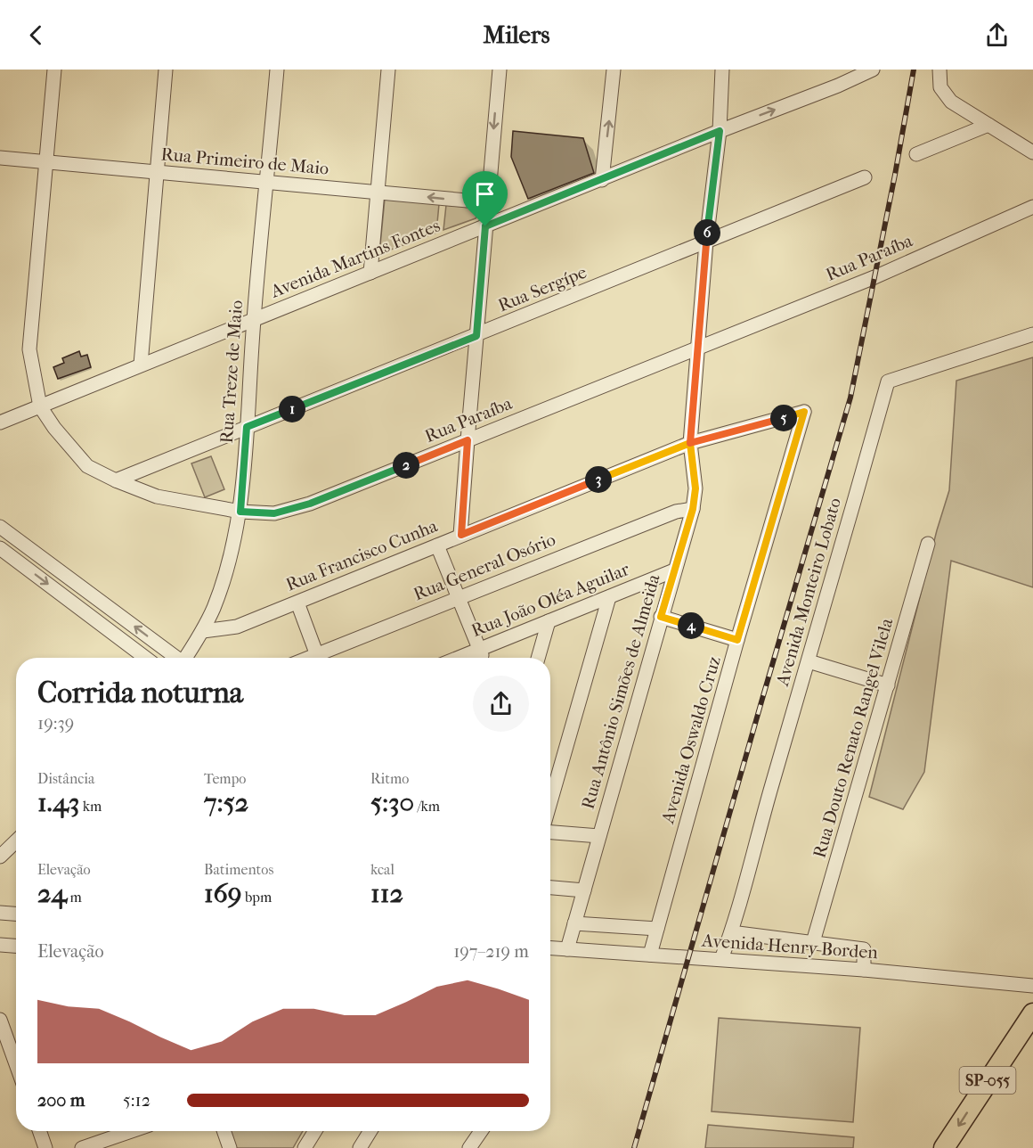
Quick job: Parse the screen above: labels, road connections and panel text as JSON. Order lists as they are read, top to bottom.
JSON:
{
  "streets": {
    "highway": ["SP-055"],
    "street": [
      "Rua Primeiro de Maio",
      "Rua Paraíba",
      "Avenida Martins Fontes",
      "Rua Sergípe",
      "Rua Treze de Maio",
      "Rua Francisco Cunha",
      "Rua General Osório",
      "Avenida Monteiro Lobato",
      "Rua João Oléa Aguilar",
      "Rua Antônio Simões de Almeida",
      "Rua Douto Renato Rangel Vilela",
      "Avenida Oswaldo Cruz",
      "Avenida Henry Borden"
    ]
  },
  "crossings": [
    ["Rua Primeiro de Maio", "Rua Paraíba"],
    ["Rua Primeiro de Maio", "Rua Treze de Maio"],
    ["Rua Paraíba", "Avenida Martins Fontes"],
    ["Rua Paraíba", "Rua Sergípe"],
    ["Rua Paraíba", "Rua Treze de Maio"],
    ["Rua Paraíba", "Rua Antônio Simões de Almeida"],
    ["Avenida Martins Fontes", "Rua Treze de Maio"],
    ["Avenida Martins Fontes", "Rua Antônio Simões de Almeida"],
    ["Rua Sergípe", "Rua Treze de Maio"],
    ["Rua Sergípe", "Rua Antônio Simões de Almeida"],
    ["Rua Treze de Maio", "Rua Francisco Cunha"],
    ["Rua Francisco Cunha", "Rua Antônio Simões de Almeida"],
    ["Rua Francisco Cunha", "Avenida Oswaldo Cruz"],
    ["Rua General Osório", "Rua Antônio Simões de Almeida"],
    ["Avenida Monteiro Lobato", "Avenida Henry Borden"],
    ["Rua João Oléa Aguilar", "Rua Antônio Simões de Almeida"],
    ["Rua Antônio Simões de Almeida", "Avenida Henry Borden"],
    ["Avenida Oswaldo Cruz", "Avenida Henry Borden"]
  ],
  "page": {
    "header": "Milers",
    "pins": [
      "6",
      "1",
      "5",
      "2",
      "3",
      "4"
    ],
    "heading": ["Corrida noturna", "19:39"],
    "stats": [
      ["Distância", "1.43 km"],
      ["Tempo", "7:52"],
      ["Ritmo", "5:30 /km"],
      ["Elevação", "24 m"],
      ["Batimentos", "169 bpm"],
      ["kcal", "112"]
    ],
    "chart": ["Elevação", "197–219 m"],
    "list": [
      {
        "name": "200 m",
        "note": "5:12"
      }
    ]
  }
}
